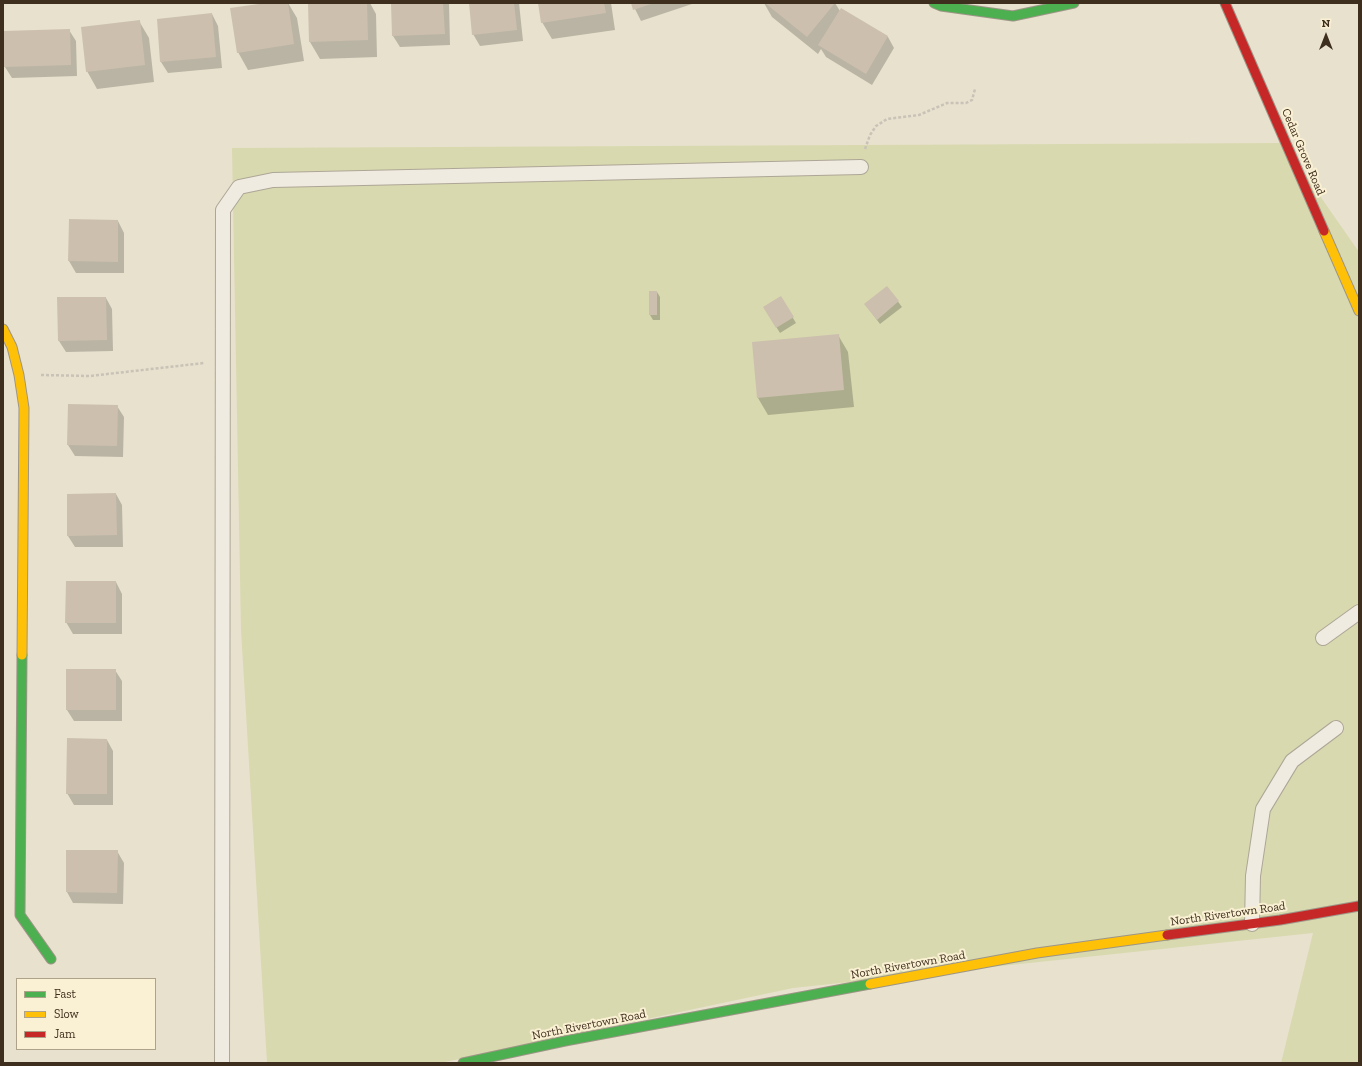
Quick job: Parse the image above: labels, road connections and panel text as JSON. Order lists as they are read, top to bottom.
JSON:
{
  "streets": {
    "street": ["Cedar Grove Road", "North Rivertown Road"]
  },
  "legend": ["Fast", "Slow", "Jam"],
  "north": "top"
}
